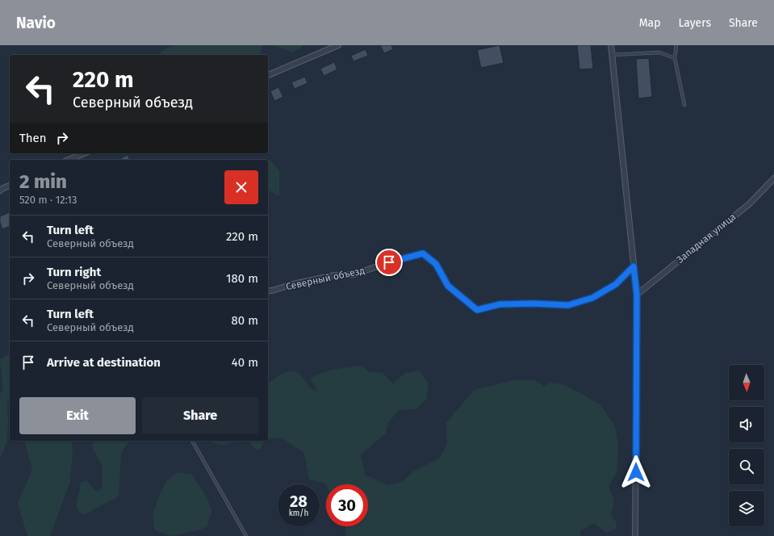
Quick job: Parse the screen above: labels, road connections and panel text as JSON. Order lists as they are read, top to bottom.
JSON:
{
  "streets": {
    "street": ["Западная улица", "Северный объезд"]
  },
  "north": "bottom",
  "page": {
    "header": "Navio",
    "nav": ["Map", "Layers", "Share"],
    "turn": ["220 m", "Северный объезд"],
    "then": "Then",
    "heading": ["2 min", "520 m · 12:13"],
    "list": [
      {
        "name": "Turn left",
        "note": "Северный объезд",
        "value": "220 m"
      },
      {
        "name": "Turn right",
        "note": "Северный объезд",
        "value": "180 m"
      },
      {
        "name": "Turn left",
        "note": "Северный объезд",
        "value": "80 m"
      },
      {
        "name": "Arrive at destination",
        "value": "40 m"
      }
    ],
    "buttons": ["Exit", "Share"],
    "speed": "28 km/h",
    "limit": "30"
  }
}
